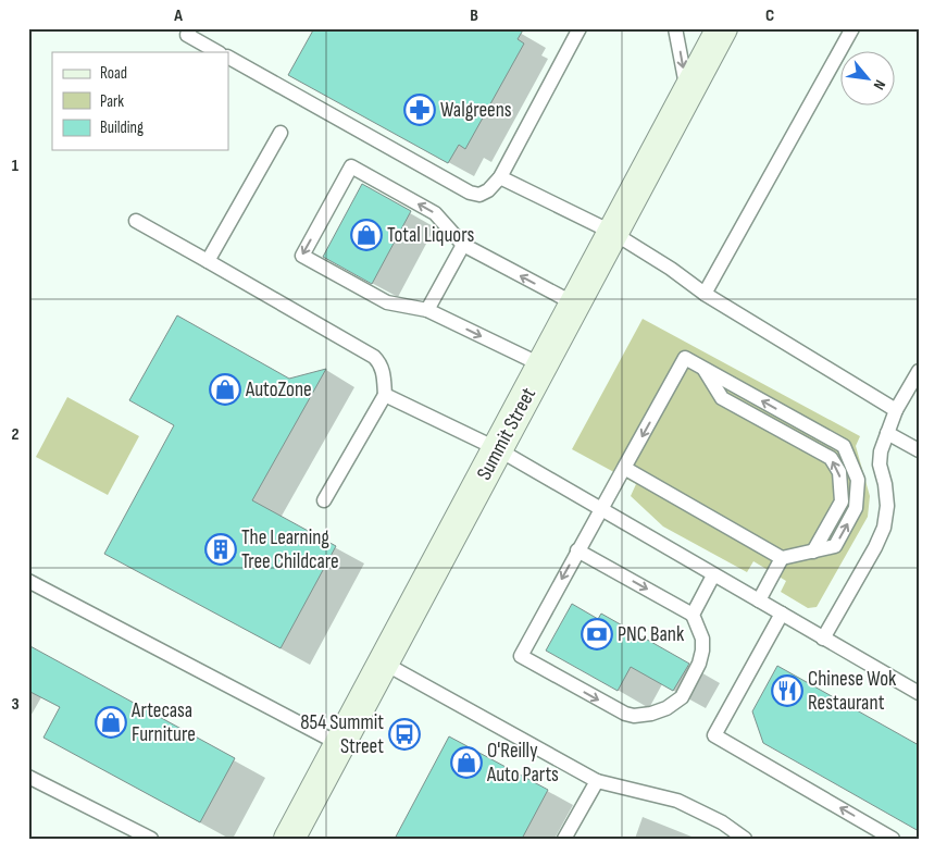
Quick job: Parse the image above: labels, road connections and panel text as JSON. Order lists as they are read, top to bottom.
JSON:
{
  "streets": {
    "main road": ["Summit Street"]
  },
  "places": {
    "pharmacy": ["Walgreens"],
    "shop": [
      "Total Liquors",
      "AutoZone",
      "Artecasa Furniture",
      "O'Reilly Auto Parts"
    ],
    "building": ["The Learning Tree Childcare"],
    "bank": ["PNC Bank"],
    "restaurant": ["Chinese Wok Restaurant"],
    "bus stop": ["854 Summit Street"]
  },
  "legend": ["Road", "Park", "Building"],
  "north": "bottom right",
  "grid": {
    "columns": ["A", "B", "C"],
    "rows": ["1", "2", "3"]
  }
}
